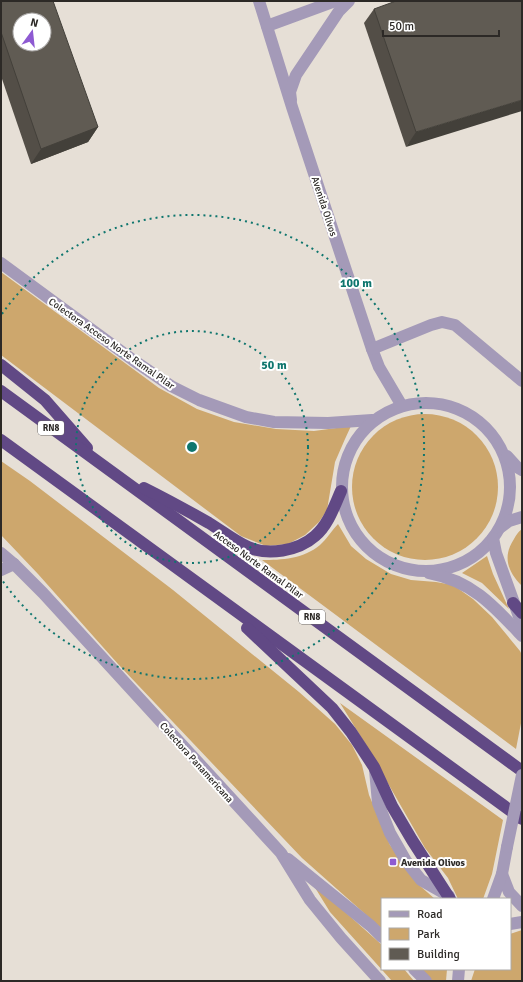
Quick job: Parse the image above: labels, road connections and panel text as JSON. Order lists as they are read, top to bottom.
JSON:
{
  "streets": {
    "highway": ["RN8", "Acceso Norte Ramal Pilar"],
    "street": ["Avenida Olivos", "Colectora Acceso Norte Ramal Pilar", "Colectora Panamericana"]
  },
  "places": {
    "transit": ["Avenida Olivos"]
  },
  "legend": ["Road", "Park", "Building"],
  "scale_bar": "50 m",
  "north": "top",
  "rings": ["100 m", "50 m"]
}
